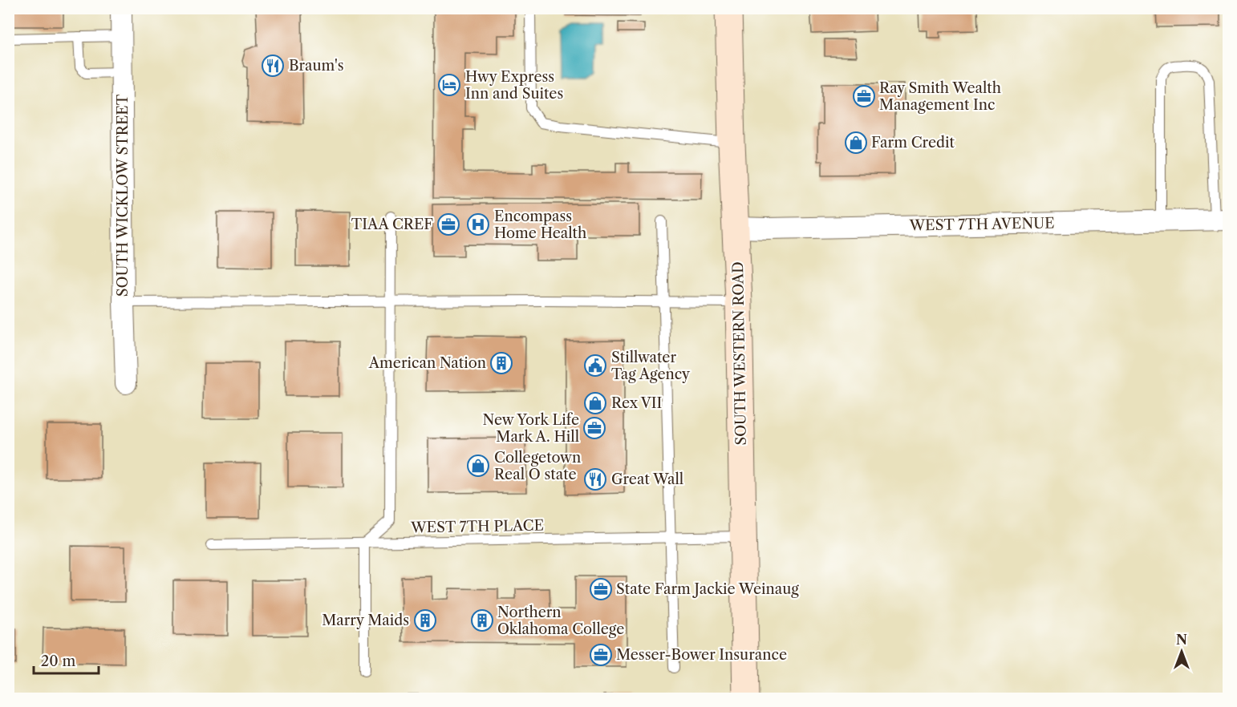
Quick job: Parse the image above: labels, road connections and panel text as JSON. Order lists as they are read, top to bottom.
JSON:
{
  "streets": {
    "main road": ["SOUTH WESTERN ROAD"],
    "street": ["SOUTH WICKLOW STREET", "WEST 7TH AVENUE"],
    "lane": ["WEST 7TH PLACE"]
  },
  "crossings": [
    ["WEST 7TH AVENUE", "SOUTH WESTERN ROAD"],
    ["SOUTH WESTERN ROAD", "WEST 7TH PLACE"]
  ],
  "places": {
    "restaurant": ["Braum's", "Great Wall"],
    "hotel": ["Hwy Express Inn and Suites"],
    "office": [
      "Ray Smith Wealth Management Inc",
      "TIAA CREF",
      "New York Life Mark A. Hill",
      "State Farm Jackie Weinaug",
      "Messer-Bower Insurance"
    ],
    "shop": ["Farm Credit", "Rex VII", "Collegetown Real O state"],
    "hospital": ["Encompass Home Health"],
    "building": ["American Nation", "Marry Maids", "Northern Oklahoma College"],
    "public building": ["Stillwater Tag Agency"]
  },
  "scale_bar": "20 m",
  "north": "top"
}
